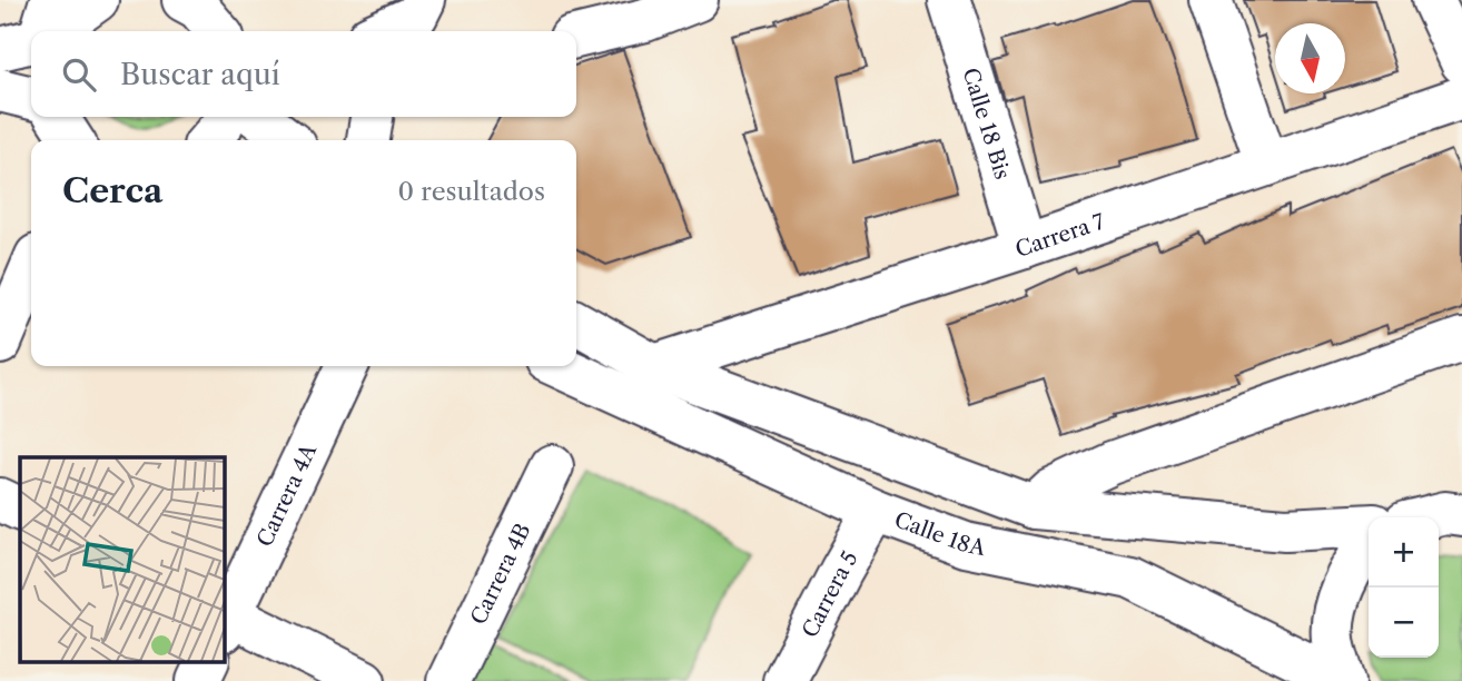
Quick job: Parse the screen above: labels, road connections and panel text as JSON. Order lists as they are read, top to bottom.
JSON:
{
  "streets": {
    "street": [
      "Calle 18 Bis",
      "Carrera 7",
      "Carrera 4A",
      "Calle 18A",
      "Carrera 4B",
      "Carrera 5"
    ]
  },
  "crossings": [
    ["Calle 18 Bis", "Carrera 7"],
    ["Calle 18A", "Carrera 5"]
  ],
  "north": "bottom",
  "page": {
    "search": "Buscar aquí",
    "heading": ["Cerca", "0 resultados"],
    "map_buttons": ["+", "−"]
  }
}
